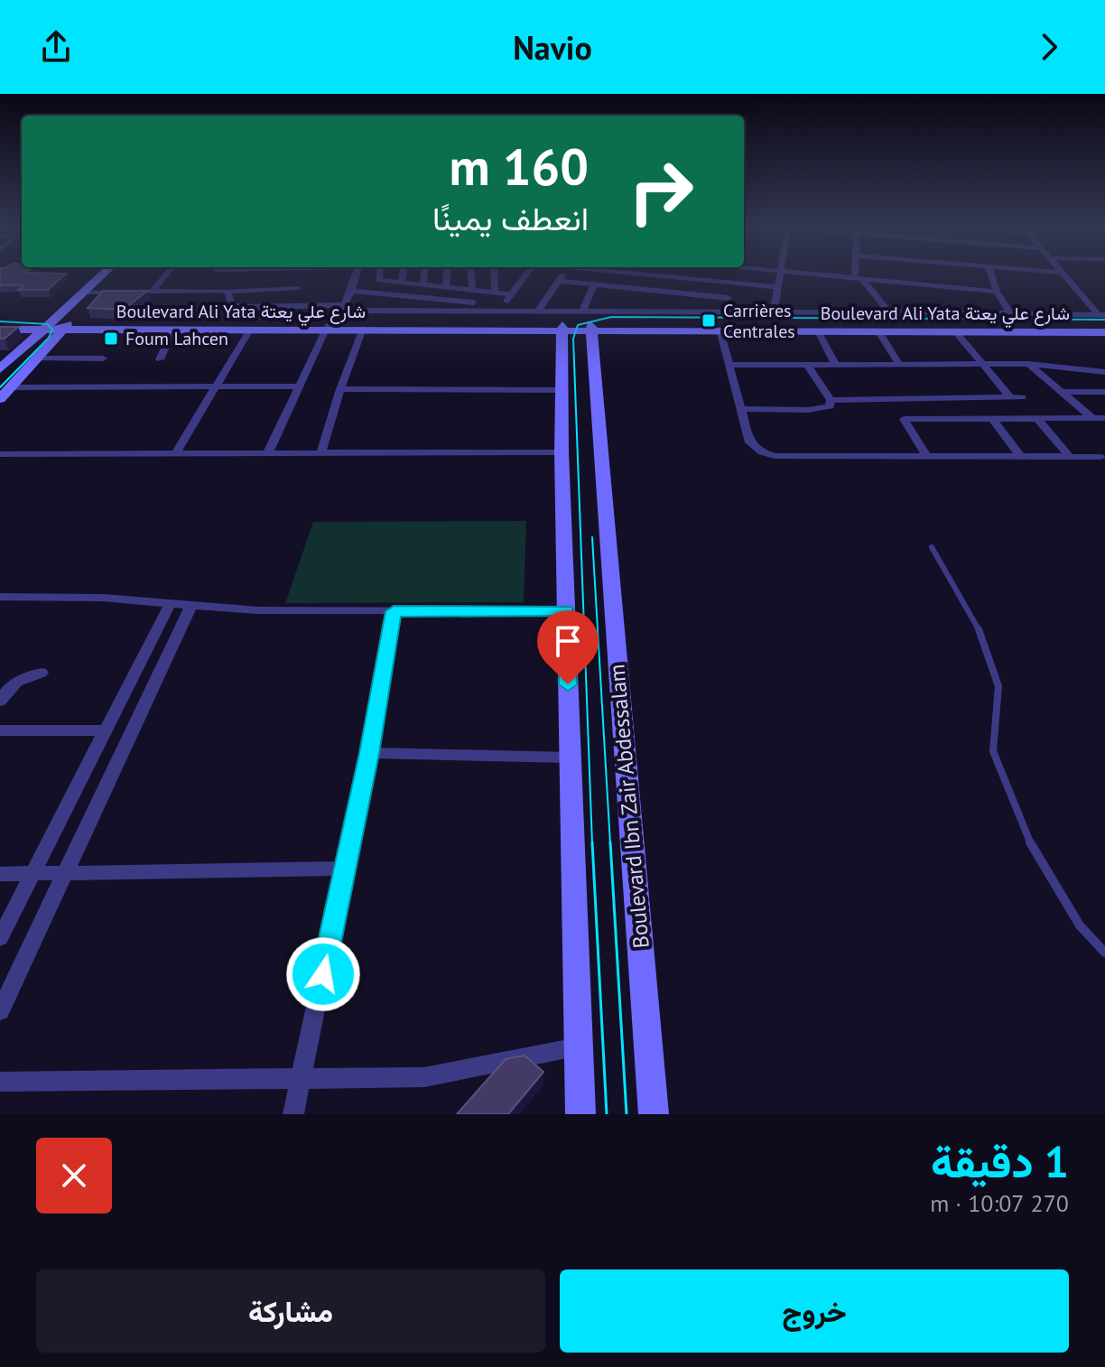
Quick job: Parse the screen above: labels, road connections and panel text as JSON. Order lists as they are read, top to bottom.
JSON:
{
  "streets": {
    "street": ["Boulevard Ali Yata شارع علي يعتة", "Boulevard Ibn Zair Abdessalam"]
  },
  "crossings": [
    ["Boulevard Ali Yata شارع علي يعتة", "Boulevard Ibn Zair Abdessalam"]
  ],
  "places": {
    "transit": ["Carrières Centrales", "Foum Lahcen"]
  },
  "page": {
    "header": "Navio",
    "turn": ["160 m", "انعطف يمينًا"],
    "heading": ["1 دقيقة", "270 m · 10:07"],
    "buttons": ["خروج", "مشاركة"]
  }
}
